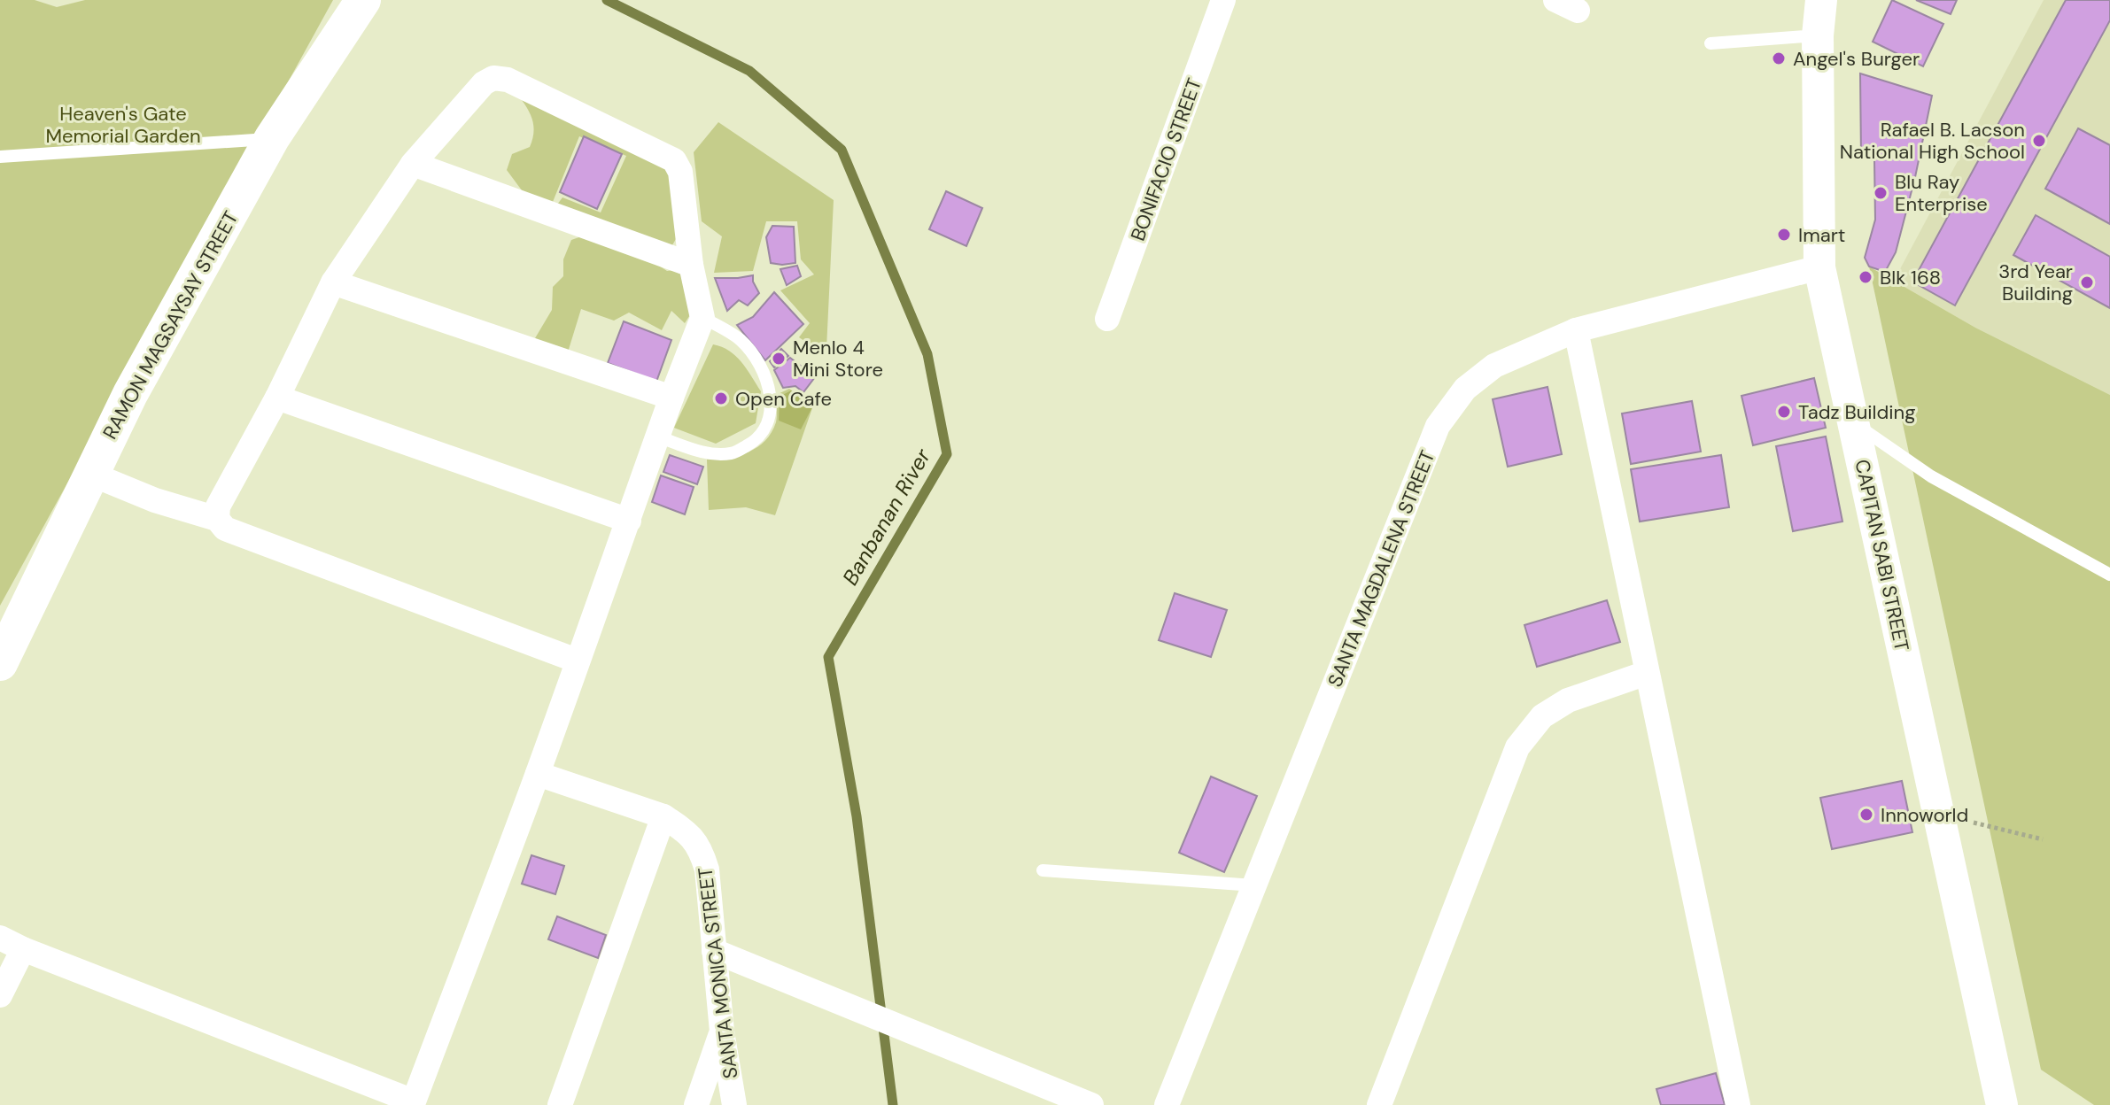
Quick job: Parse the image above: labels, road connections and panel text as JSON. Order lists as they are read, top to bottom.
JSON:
{
  "streets": {
    "main road": ["RAMON MAGSAYSAY STREET"],
    "street": [
      "BONIFACIO STREET",
      "CAPITAN SABI STREET",
      "SANTA MAGDALENA STREET",
      "SANTA MONICA STREET"
    ]
  },
  "crossings": [
    ["CAPITAN SABI STREET", "SANTA MAGDALENA STREET"]
  ],
  "water": ["Banbanan River"],
  "parks": ["Heaven's Gate Memorial Garden"],
  "places": [
    "Angel's Burger",
    "Rafael B. Lacson National High School",
    "Blu Ray Enterprise",
    "Imart",
    "Blk 168",
    "3rd Year Building",
    "Menlo 4 Mini Store",
    "Open Cafe",
    "Tadz Building",
    "Innoworld"
  ]
}
